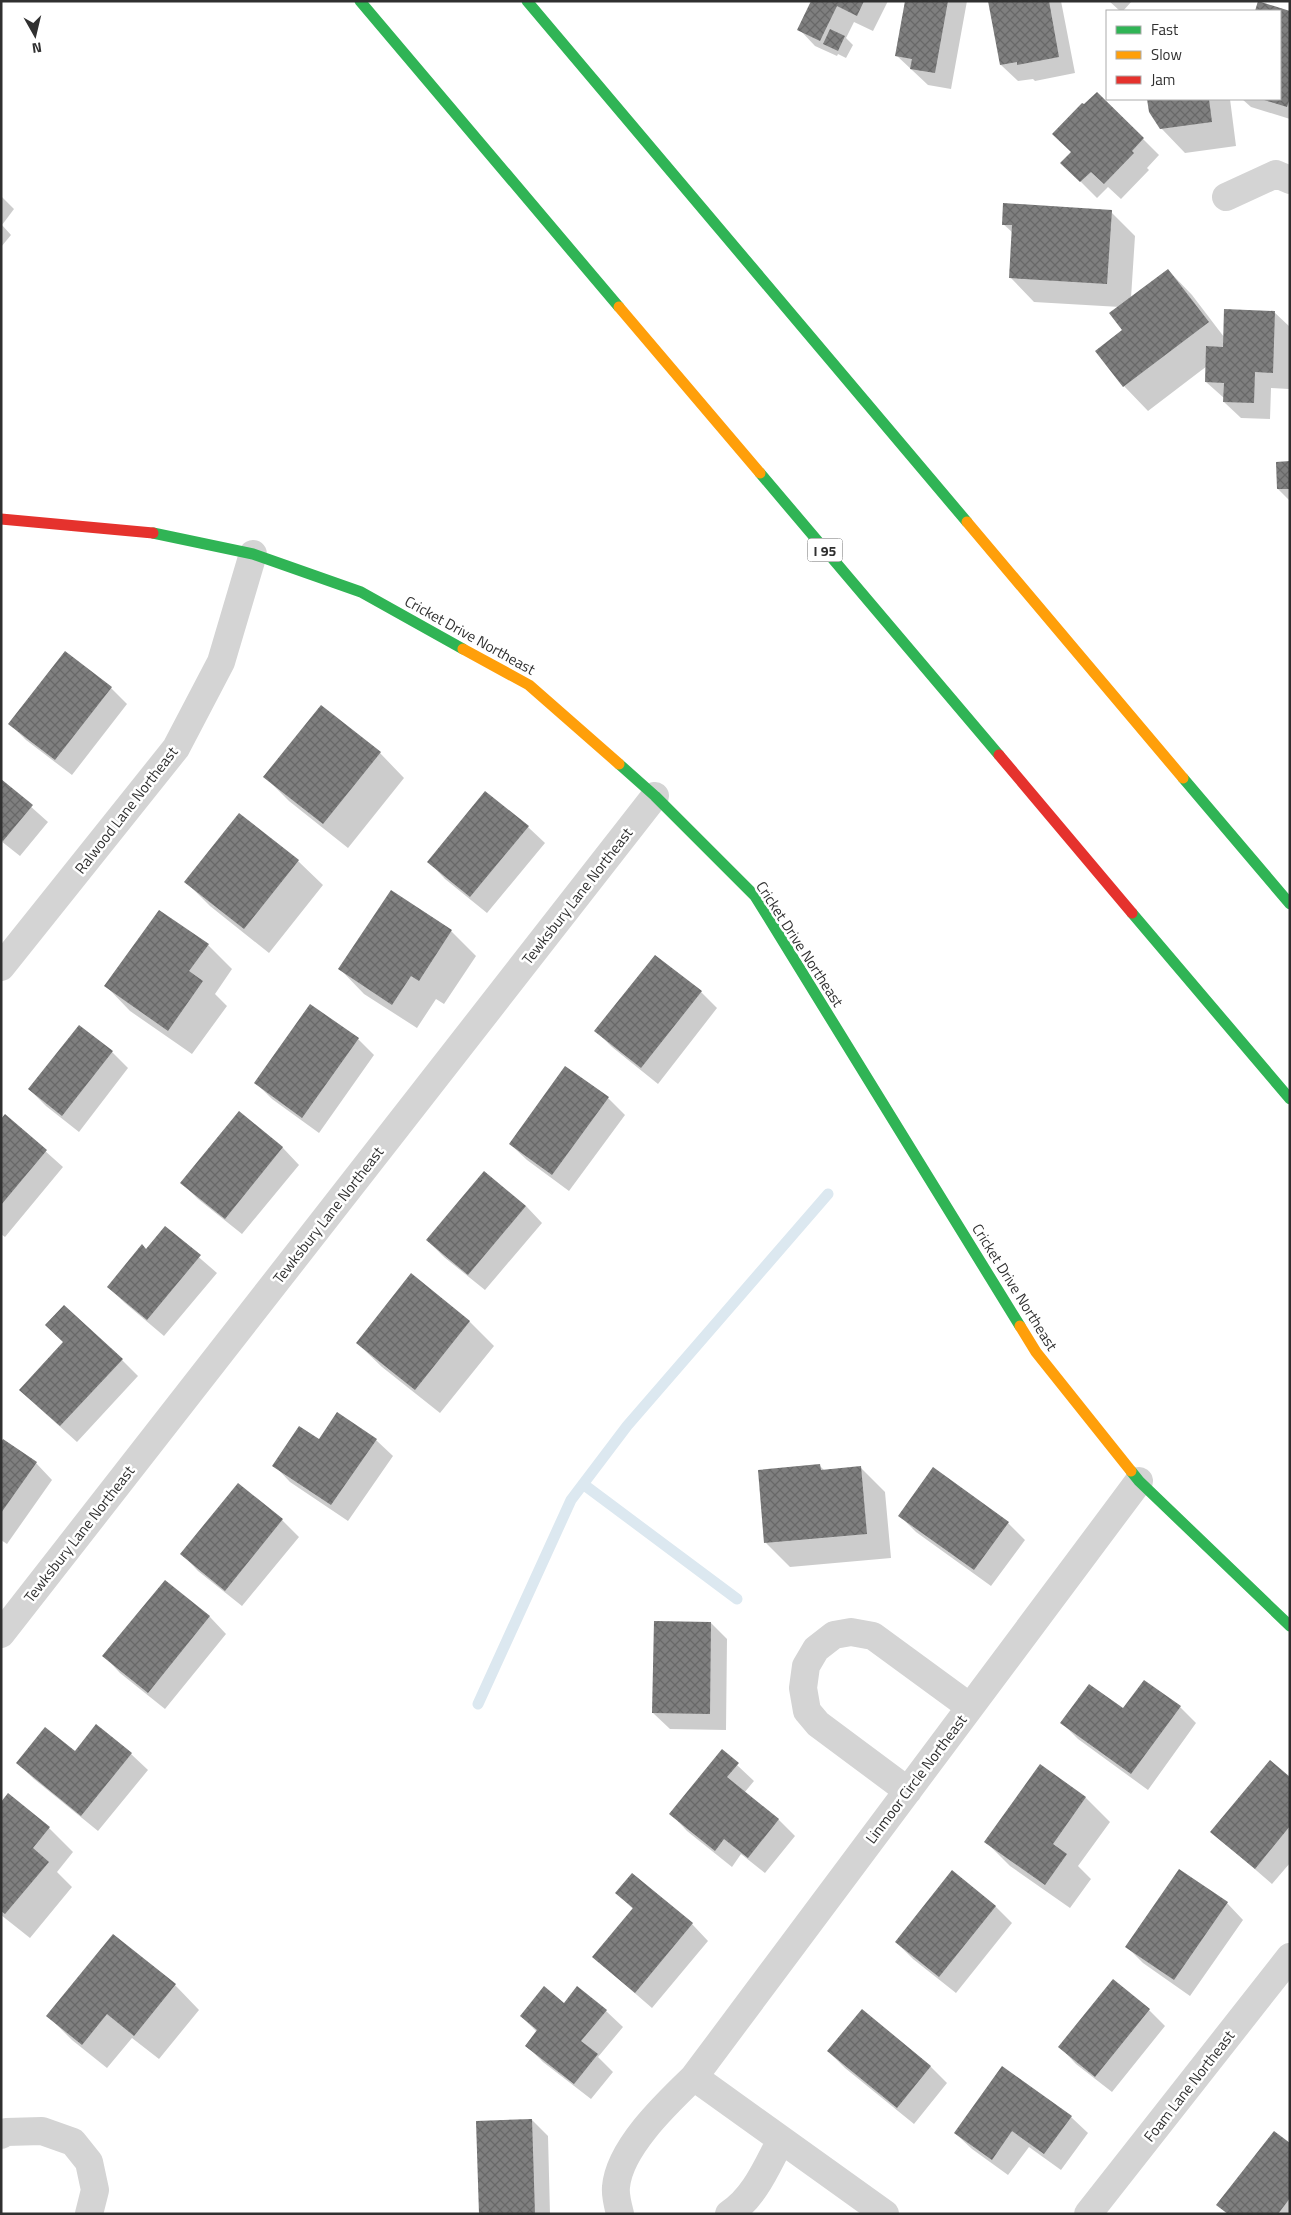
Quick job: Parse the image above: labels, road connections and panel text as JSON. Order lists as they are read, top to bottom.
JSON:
{
  "streets": {
    "main road": ["I 95", "Cricket Drive Northeast"],
    "street": [
      "Ralwood Lane Northeast",
      "Tewksbury Lane Northeast",
      "Linmoor Circle Northeast",
      "Foam Lane Northeast"
    ]
  },
  "crossings": [
    ["Cricket Drive Northeast", "Ralwood Lane Northeast"],
    ["Cricket Drive Northeast", "Tewksbury Lane Northeast"],
    ["Cricket Drive Northeast", "Linmoor Circle Northeast"]
  ],
  "legend": ["Fast", "Slow", "Jam"],
  "north": "bottom"
}
